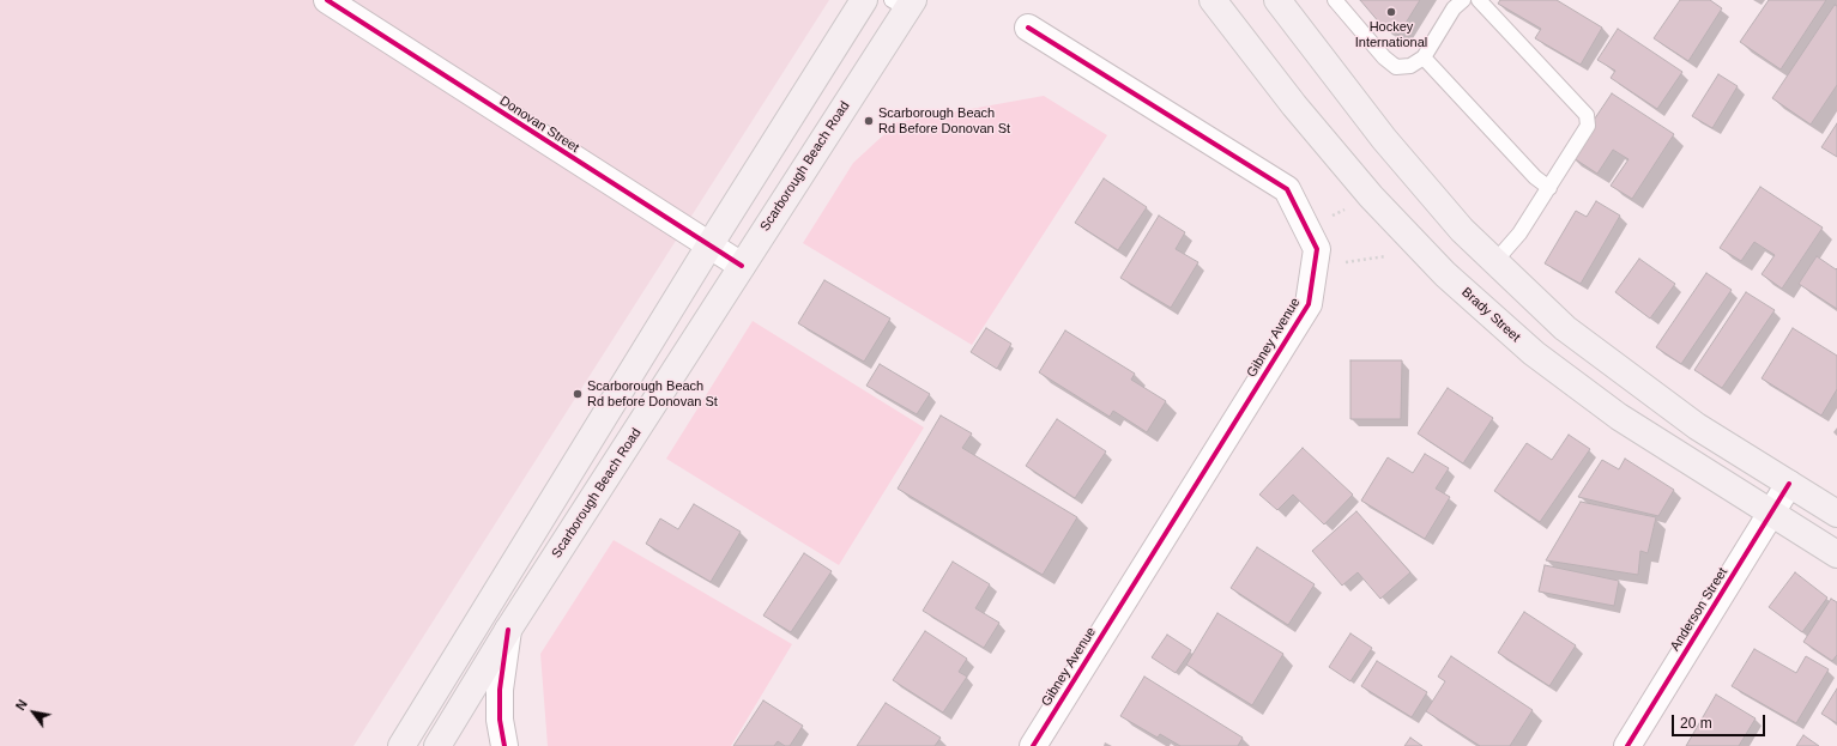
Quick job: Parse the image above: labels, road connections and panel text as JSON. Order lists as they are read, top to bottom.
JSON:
{
  "streets": {
    "main road": ["Scarborough Beach Road", "Brady Street"],
    "street": ["Donovan Street", "Gibney Avenue", "Anderson Street"]
  },
  "crossings": [
    ["Donovan Street", "Scarborough Beach Road"],
    ["Brady Street", "Anderson Street"]
  ],
  "places": ["Hockey International", "Scarborough Beach Rd Before Donovan St", "Scarborough Beach Rd before Donovan St"],
  "scale_bar": "20 m",
  "north": "top left"
}
